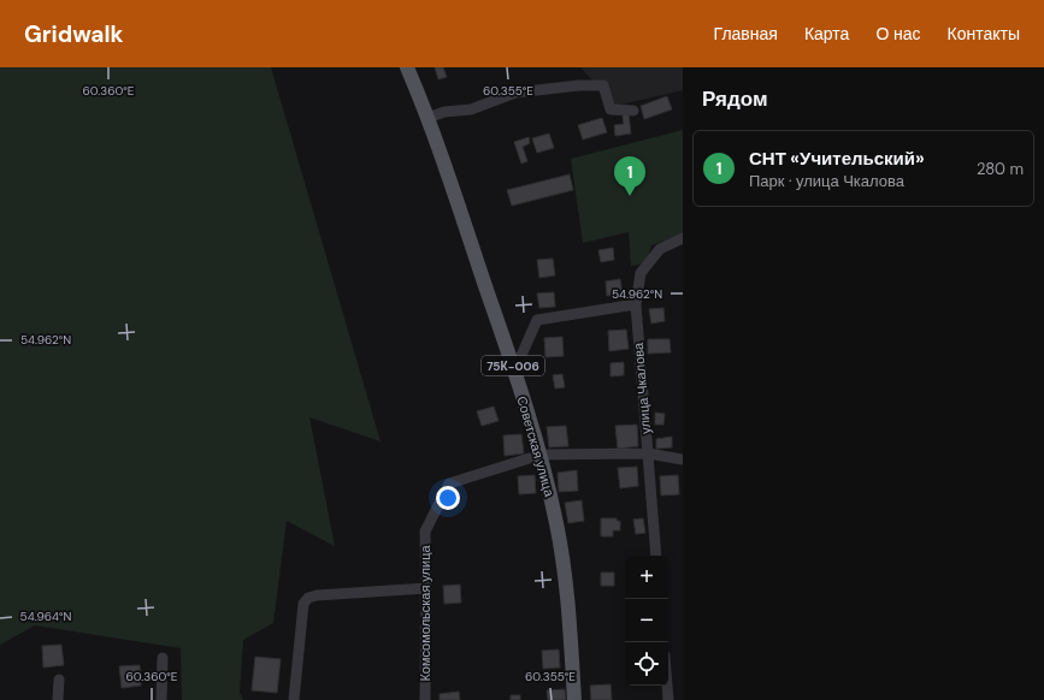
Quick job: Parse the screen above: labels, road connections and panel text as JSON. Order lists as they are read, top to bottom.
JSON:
{
  "streets": {
    "main road": ["75К-006", "Советская улица"],
    "street": ["улица Чкалова", "Комсомольская улица"]
  },
  "crossings": [
    ["улица Чкалова", "Комсомольская улица"],
    ["Советская улица", "Комсомольская улица"]
  ],
  "page": {
    "header": "Gridwalk",
    "nav": [
      "Главная",
      "Карта",
      "О нас",
      "Контакты"
    ],
    "heading": "Рядом",
    "list": [
      {
        "mark": "1",
        "name": "СНТ «Учительский»",
        "note": "Парк · улица Чкалова",
        "value": "280 m"
      }
    ],
    "pins": "1",
    "map_buttons": ["+", "−"]
  },
  "coordinates": [
    "60.360°E",
    "60.355°E",
    "54.962°N",
    "54.964°N"
  ]
}
